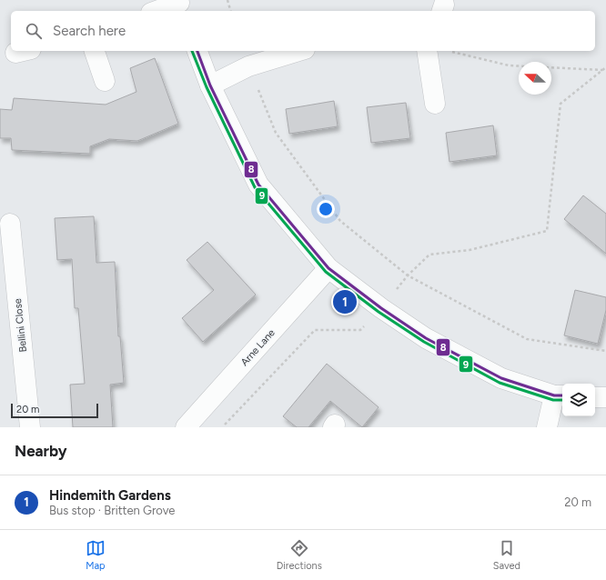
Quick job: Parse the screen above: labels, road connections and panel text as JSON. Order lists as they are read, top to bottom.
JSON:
{
  "streets": {
    "street": ["Bellini Close", "Arne Lane"]
  },
  "lines": ["transit line 8", "transit line 9"],
  "scale_bar": "20 m",
  "north": "left",
  "page": {
    "search": "Search here",
    "pins": "1",
    "scale": "20 m",
    "heading": "Nearby",
    "list": [
      {
        "mark": "1",
        "name": "Hindemith Gardens",
        "note": "Bus stop · Britten Grove",
        "value": "20 m"
      }
    ],
    "nav": ["Map", "Directions", "Saved"]
  }
}
